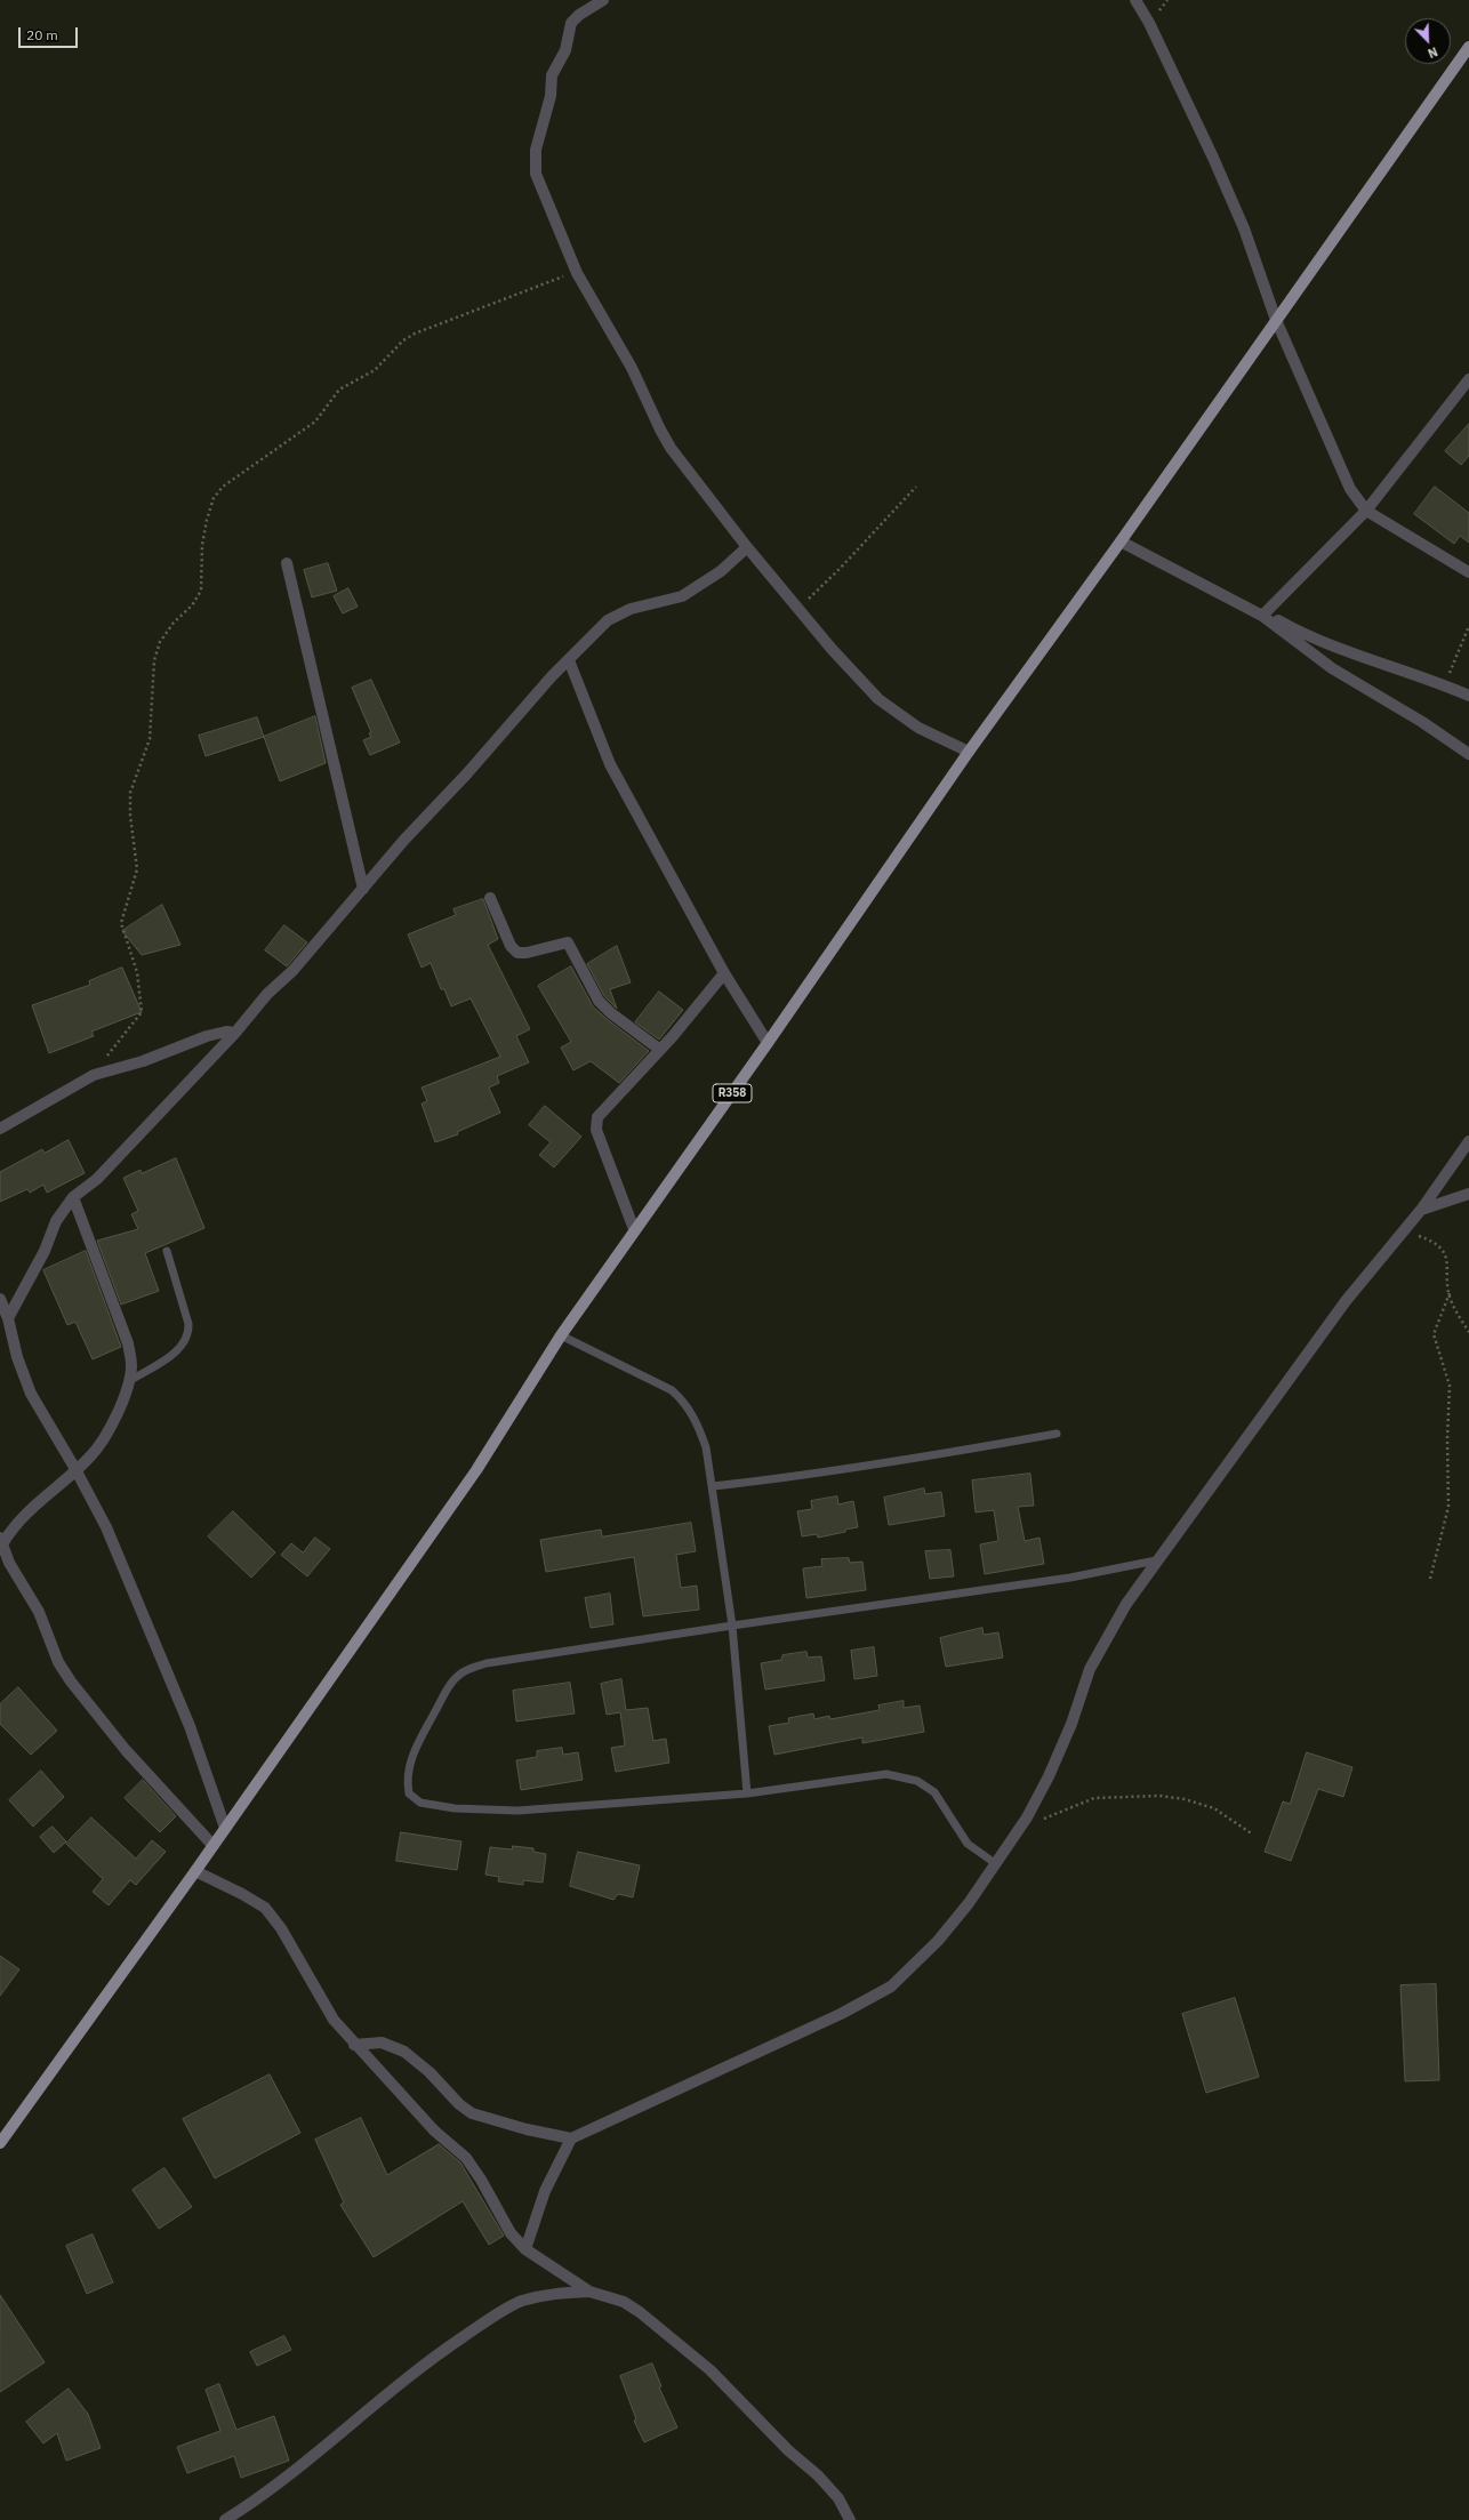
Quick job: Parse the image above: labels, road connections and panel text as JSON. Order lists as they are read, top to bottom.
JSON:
{
  "streets": {
    "main road": ["R358"]
  },
  "scale_bar": "20 m",
  "north": "bottom right"
}
